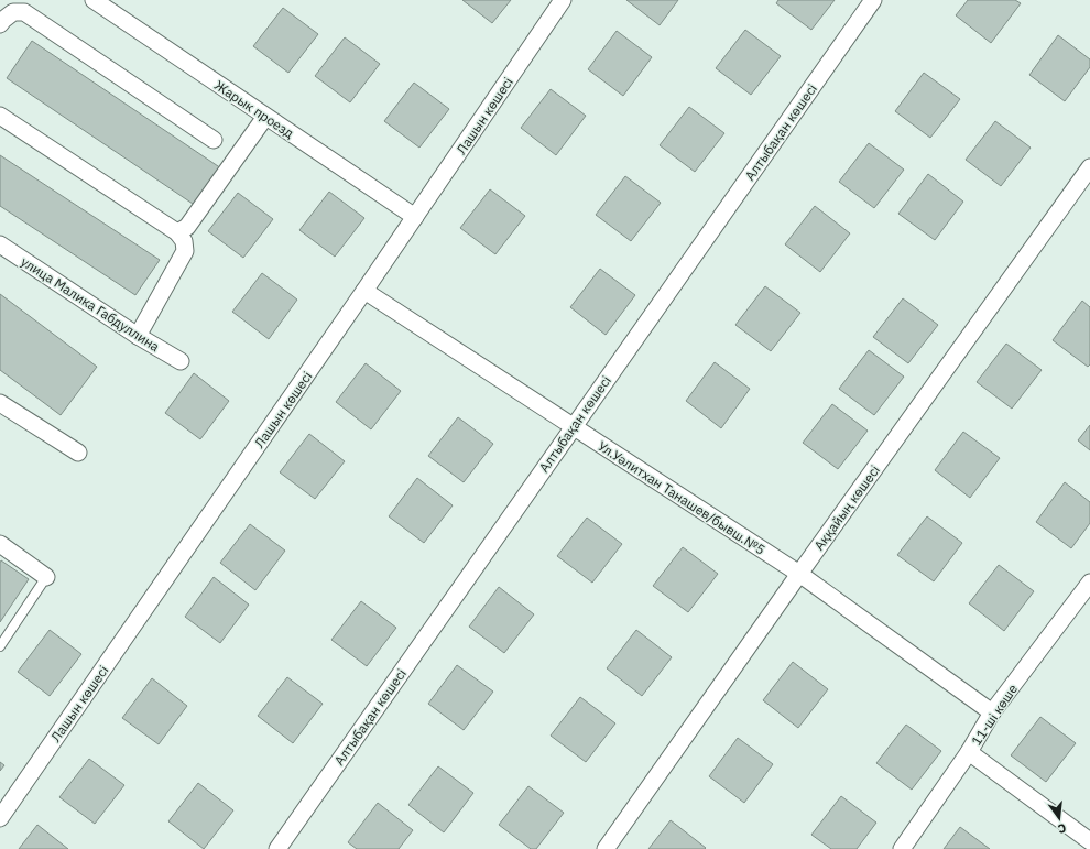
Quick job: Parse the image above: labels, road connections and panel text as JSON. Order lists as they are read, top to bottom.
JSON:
{
  "streets": {
    "street": [
      "Жарык проезд",
      "Лашын көшесі",
      "Алтыбақан көшесі",
      "улица Малика Габдуллина",
      "Ул.Уәлитхан Танашев/бывш.№5",
      "Аққайың көшесі",
      "11-ші көше"
    ]
  },
  "crossings": [
    ["Жарык проезд", "Лашын көшесі"],
    ["Лашын көшесі", "Ул.Уәлитхан Танашев/бывш.№5"],
    ["Алтыбақан көшесі", "Ул.Уәлитхан Танашев/бывш.№5"],
    ["Ул.Уәлитхан Танашев/бывш.№5", "Аққайың көшесі"],
    ["Ул.Уәлитхан Танашев/бывш.№5", "11-ші көше"]
  ],
  "north": "bottom"
}
